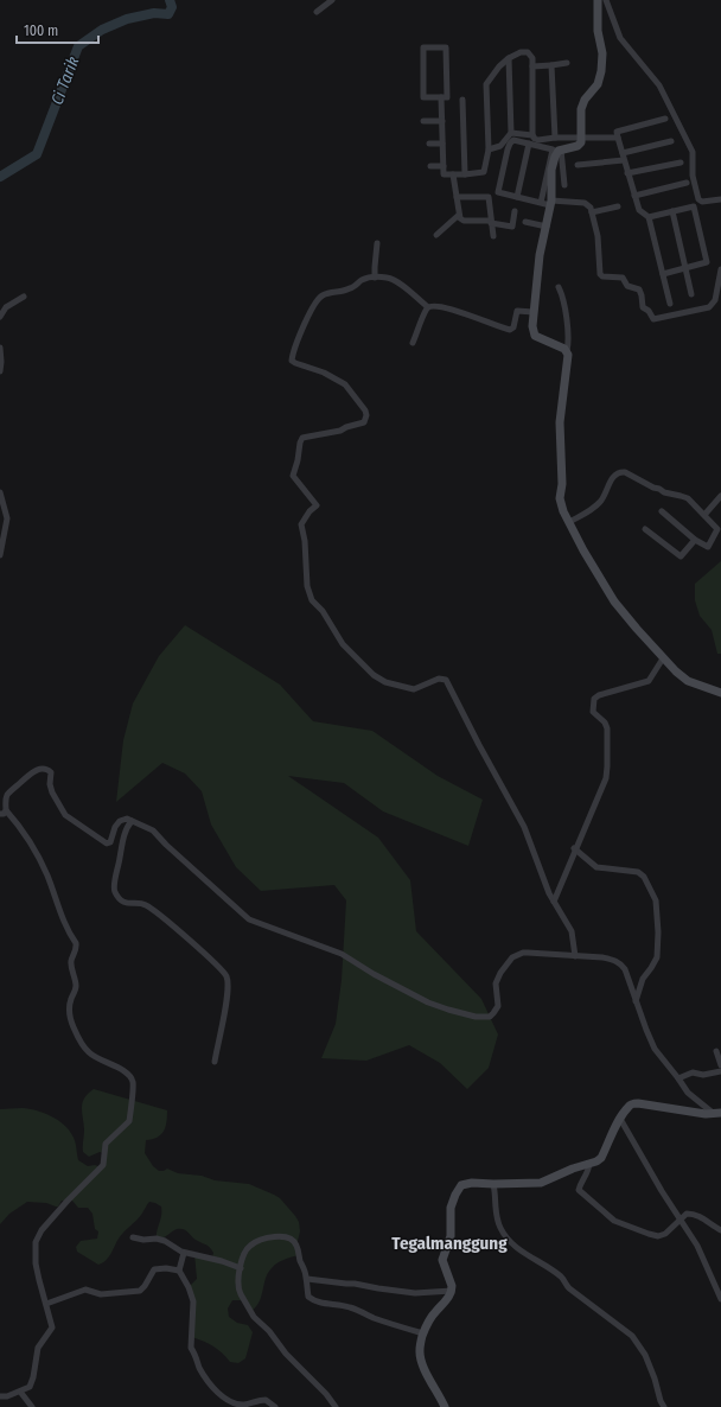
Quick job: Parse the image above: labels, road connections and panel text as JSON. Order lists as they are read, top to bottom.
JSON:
{
  "districts": ["Tegalmanggung"],
  "water": ["Ci Tarik"],
  "scale_bar": "100 m"
}
